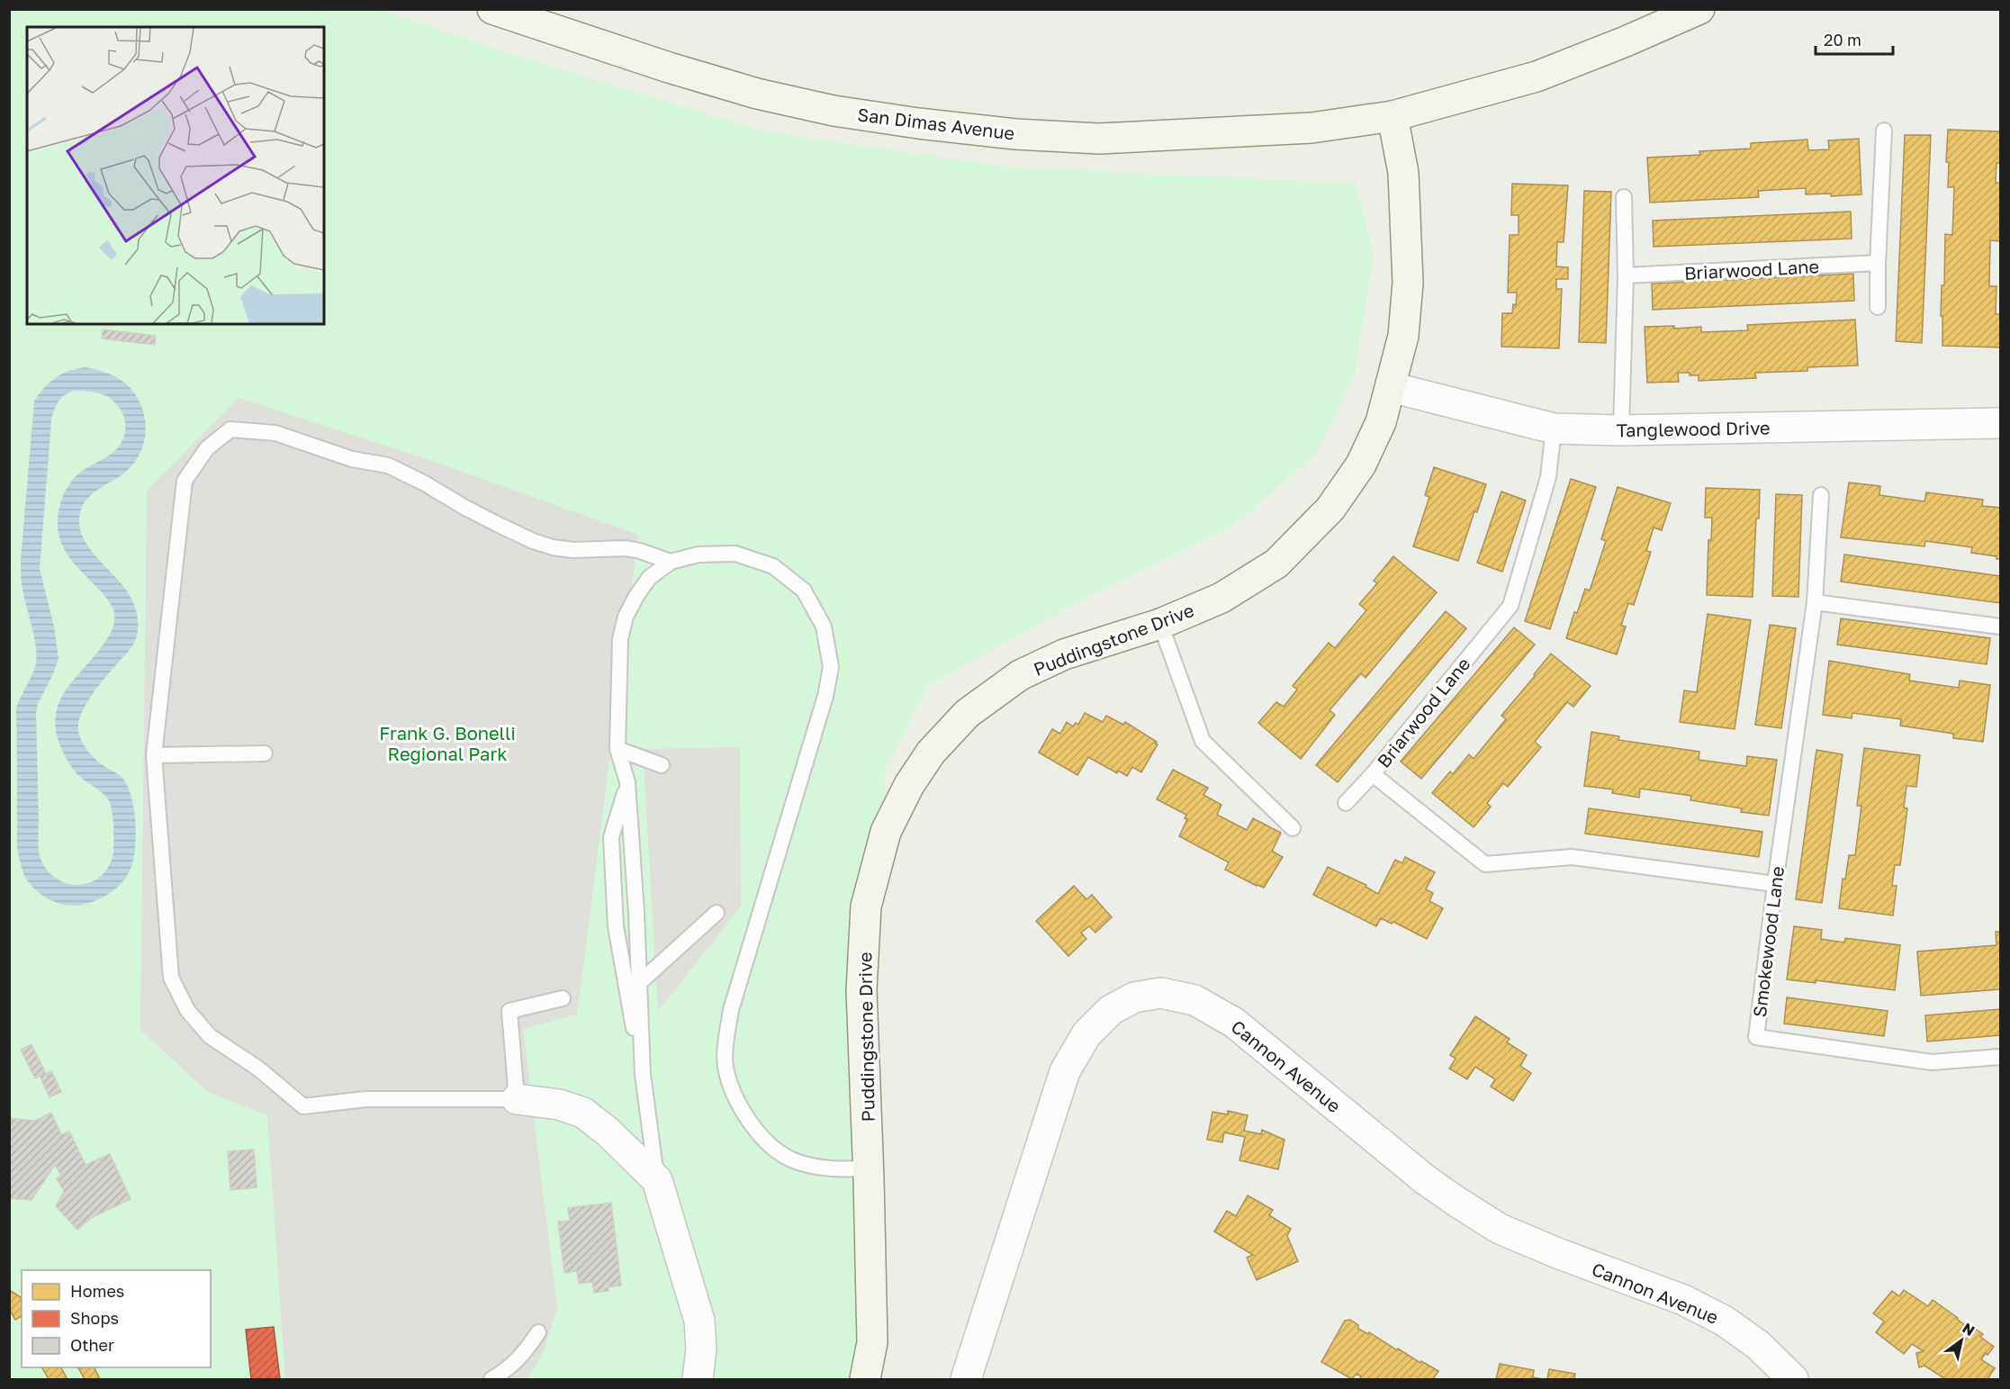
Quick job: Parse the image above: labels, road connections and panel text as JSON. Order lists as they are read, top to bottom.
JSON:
{
  "streets": {
    "street": [
      "San Dimas Avenue",
      "Tanglewood Drive",
      "Puddingstone Drive",
      "Cannon Avenue"
    ],
    "lane": ["Briarwood Lane", "Smokewood Lane"]
  },
  "crossings": [
    ["San Dimas Avenue", "Puddingstone Drive"],
    ["Briarwood Lane", "Tanglewood Drive"],
    ["Briarwood Lane", "Smokewood Lane"],
    ["Tanglewood Drive", "Puddingstone Drive"]
  ],
  "parks": ["Frank G. Bonelli Regional Park"],
  "legend": ["Homes", "Shops", "Other"],
  "scale_bar": "20 m",
  "north": "top right"
}
